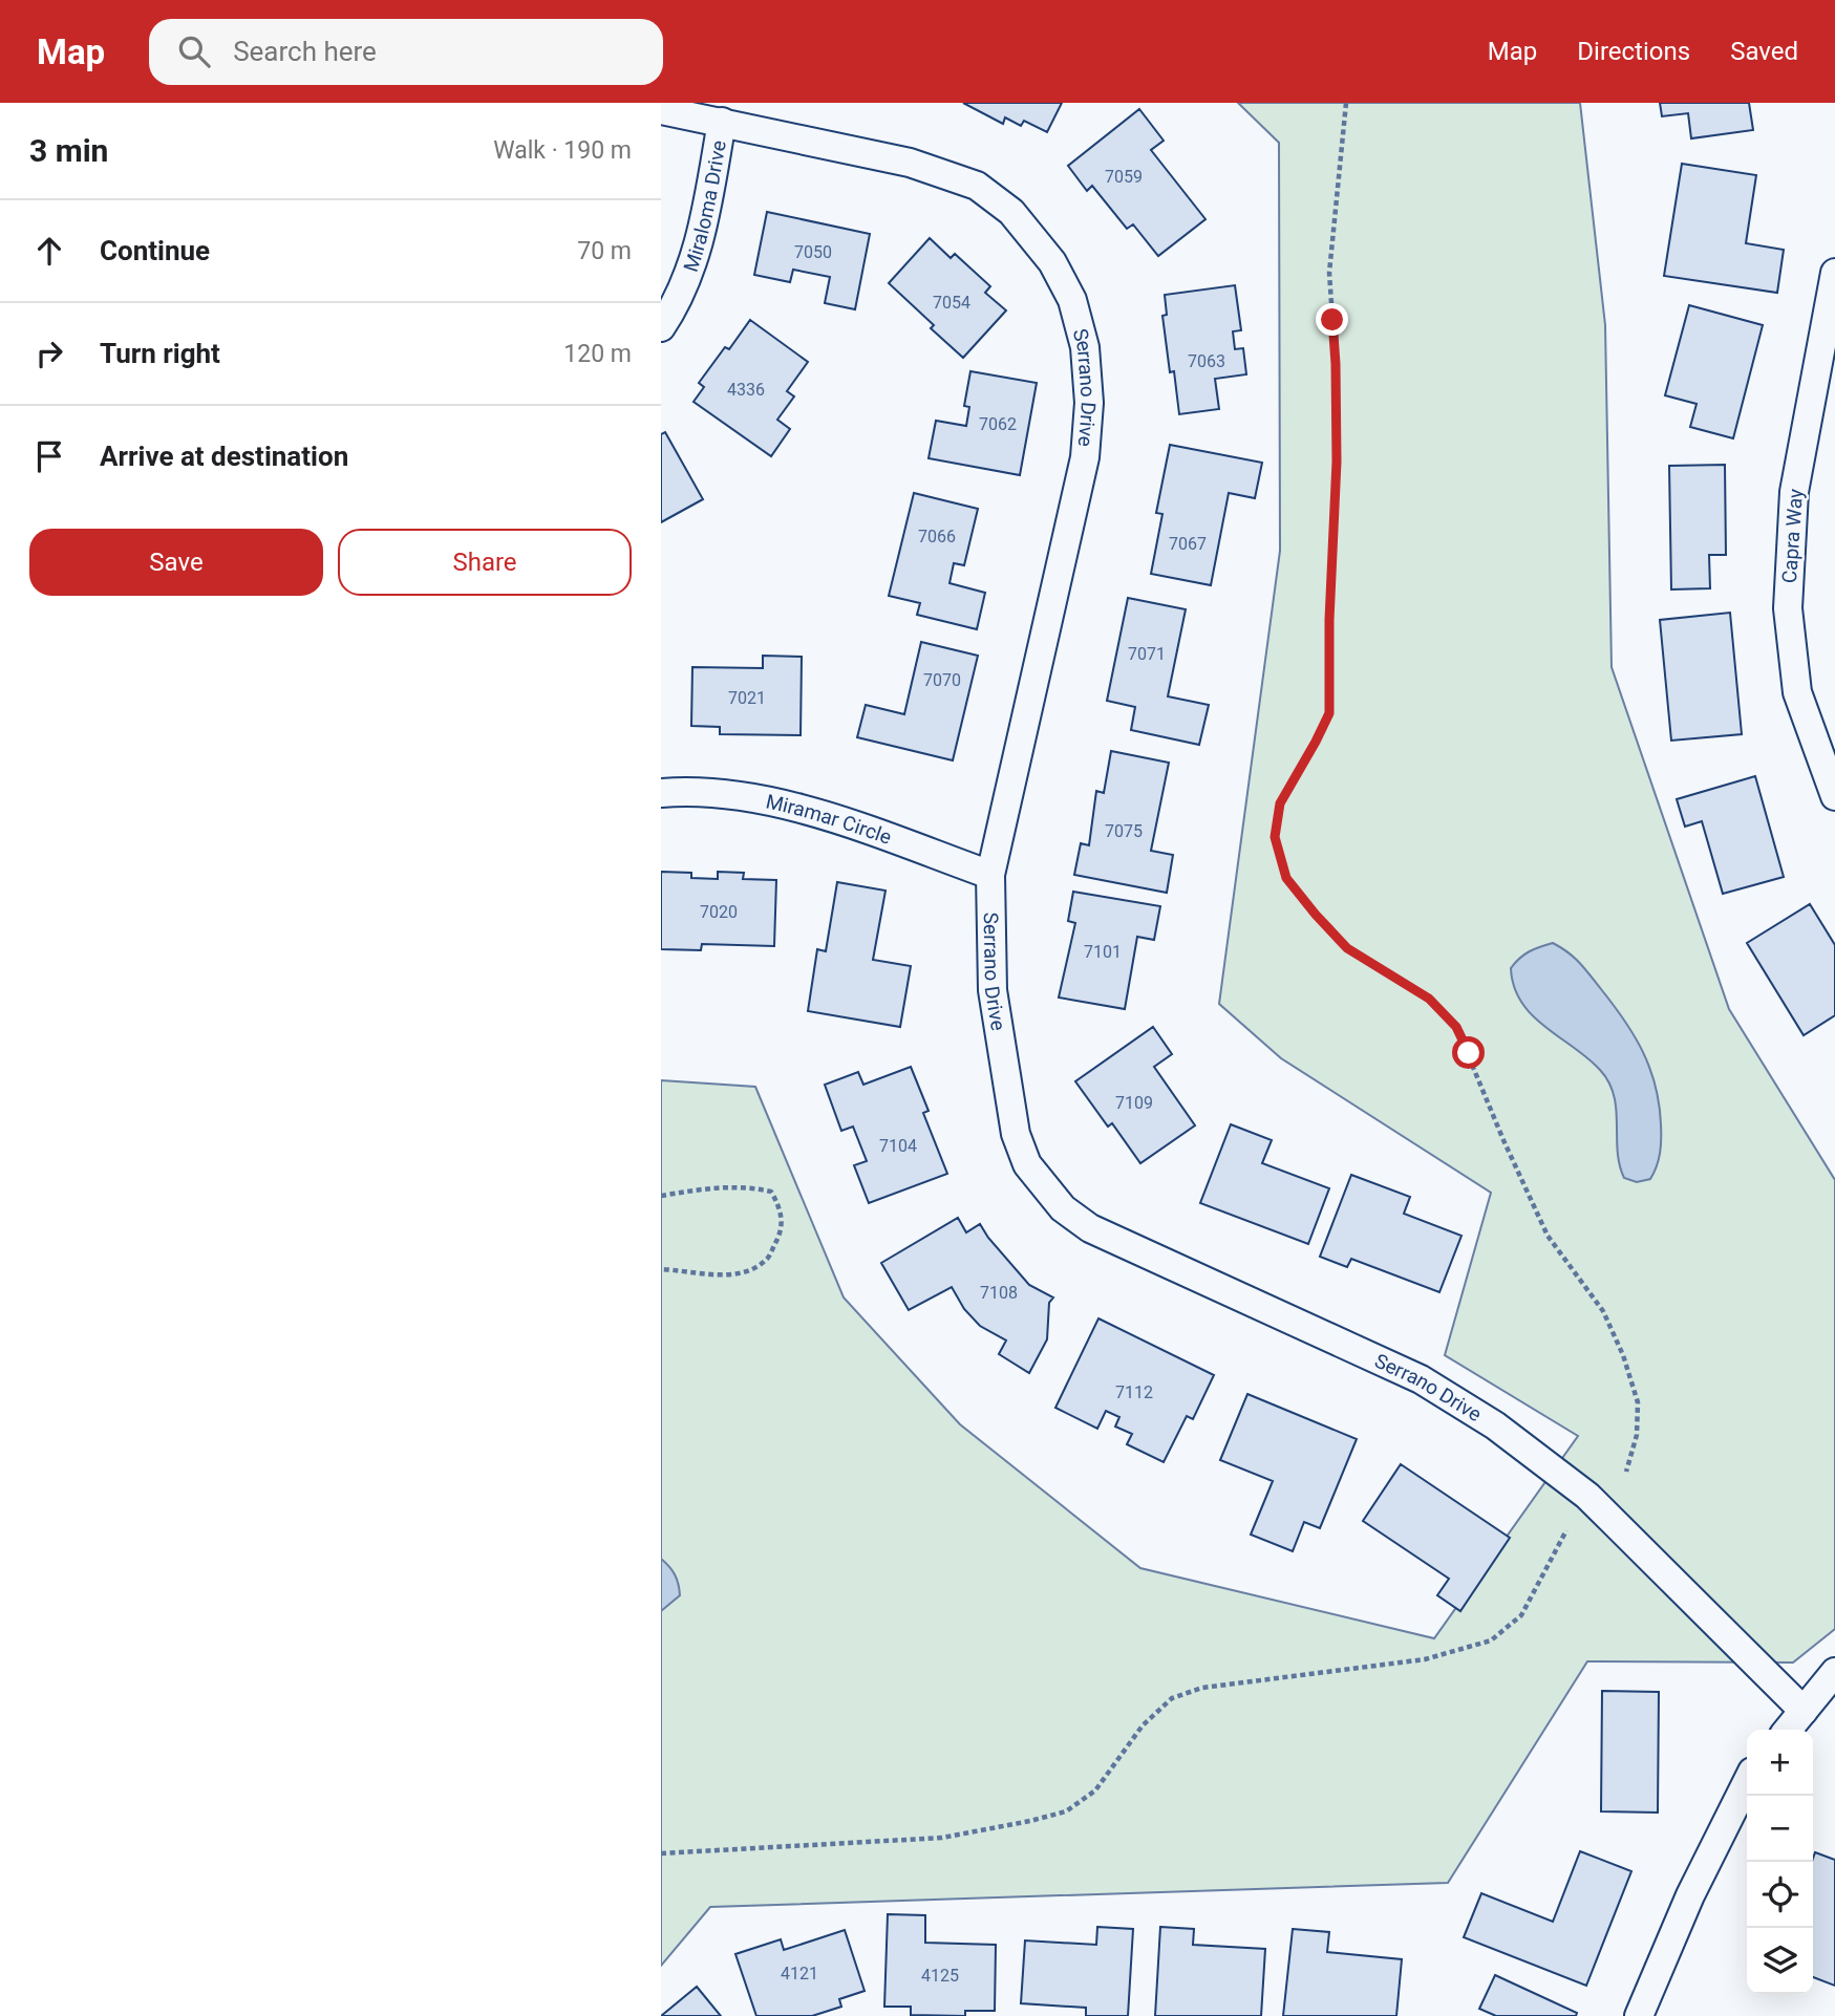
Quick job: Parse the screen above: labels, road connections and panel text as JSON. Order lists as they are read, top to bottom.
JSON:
{
  "streets": {
    "street": [
      "Miraloma Drive",
      "Serrano Drive",
      "Capra Way",
      "Miramar Circle"
    ]
  },
  "crossings": [
    ["Miraloma Drive", "Serrano Drive"],
    ["Serrano Drive", "Miramar Circle"]
  ],
  "house_numbers": [
    "7059",
    "7050",
    "7054",
    "7063",
    "4336",
    "7062",
    "7066",
    "7067",
    "7071",
    "7070",
    "7021",
    "7075",
    "7020",
    "7101",
    "7109",
    "7104",
    "7108",
    "7112",
    "4121",
    "4125"
  ],
  "page": {
    "header": "Map",
    "search": "Search here",
    "nav": ["Map", "Directions", "Saved"],
    "heading": ["3 min", "Walk · 190 m"],
    "list": [
      ["Continue", "70 m"],
      ["Turn right", "120 m"],
      "Arrive at destination"
    ],
    "buttons": ["Save", "Share"],
    "map_buttons": ["+", "−"]
  }
}
